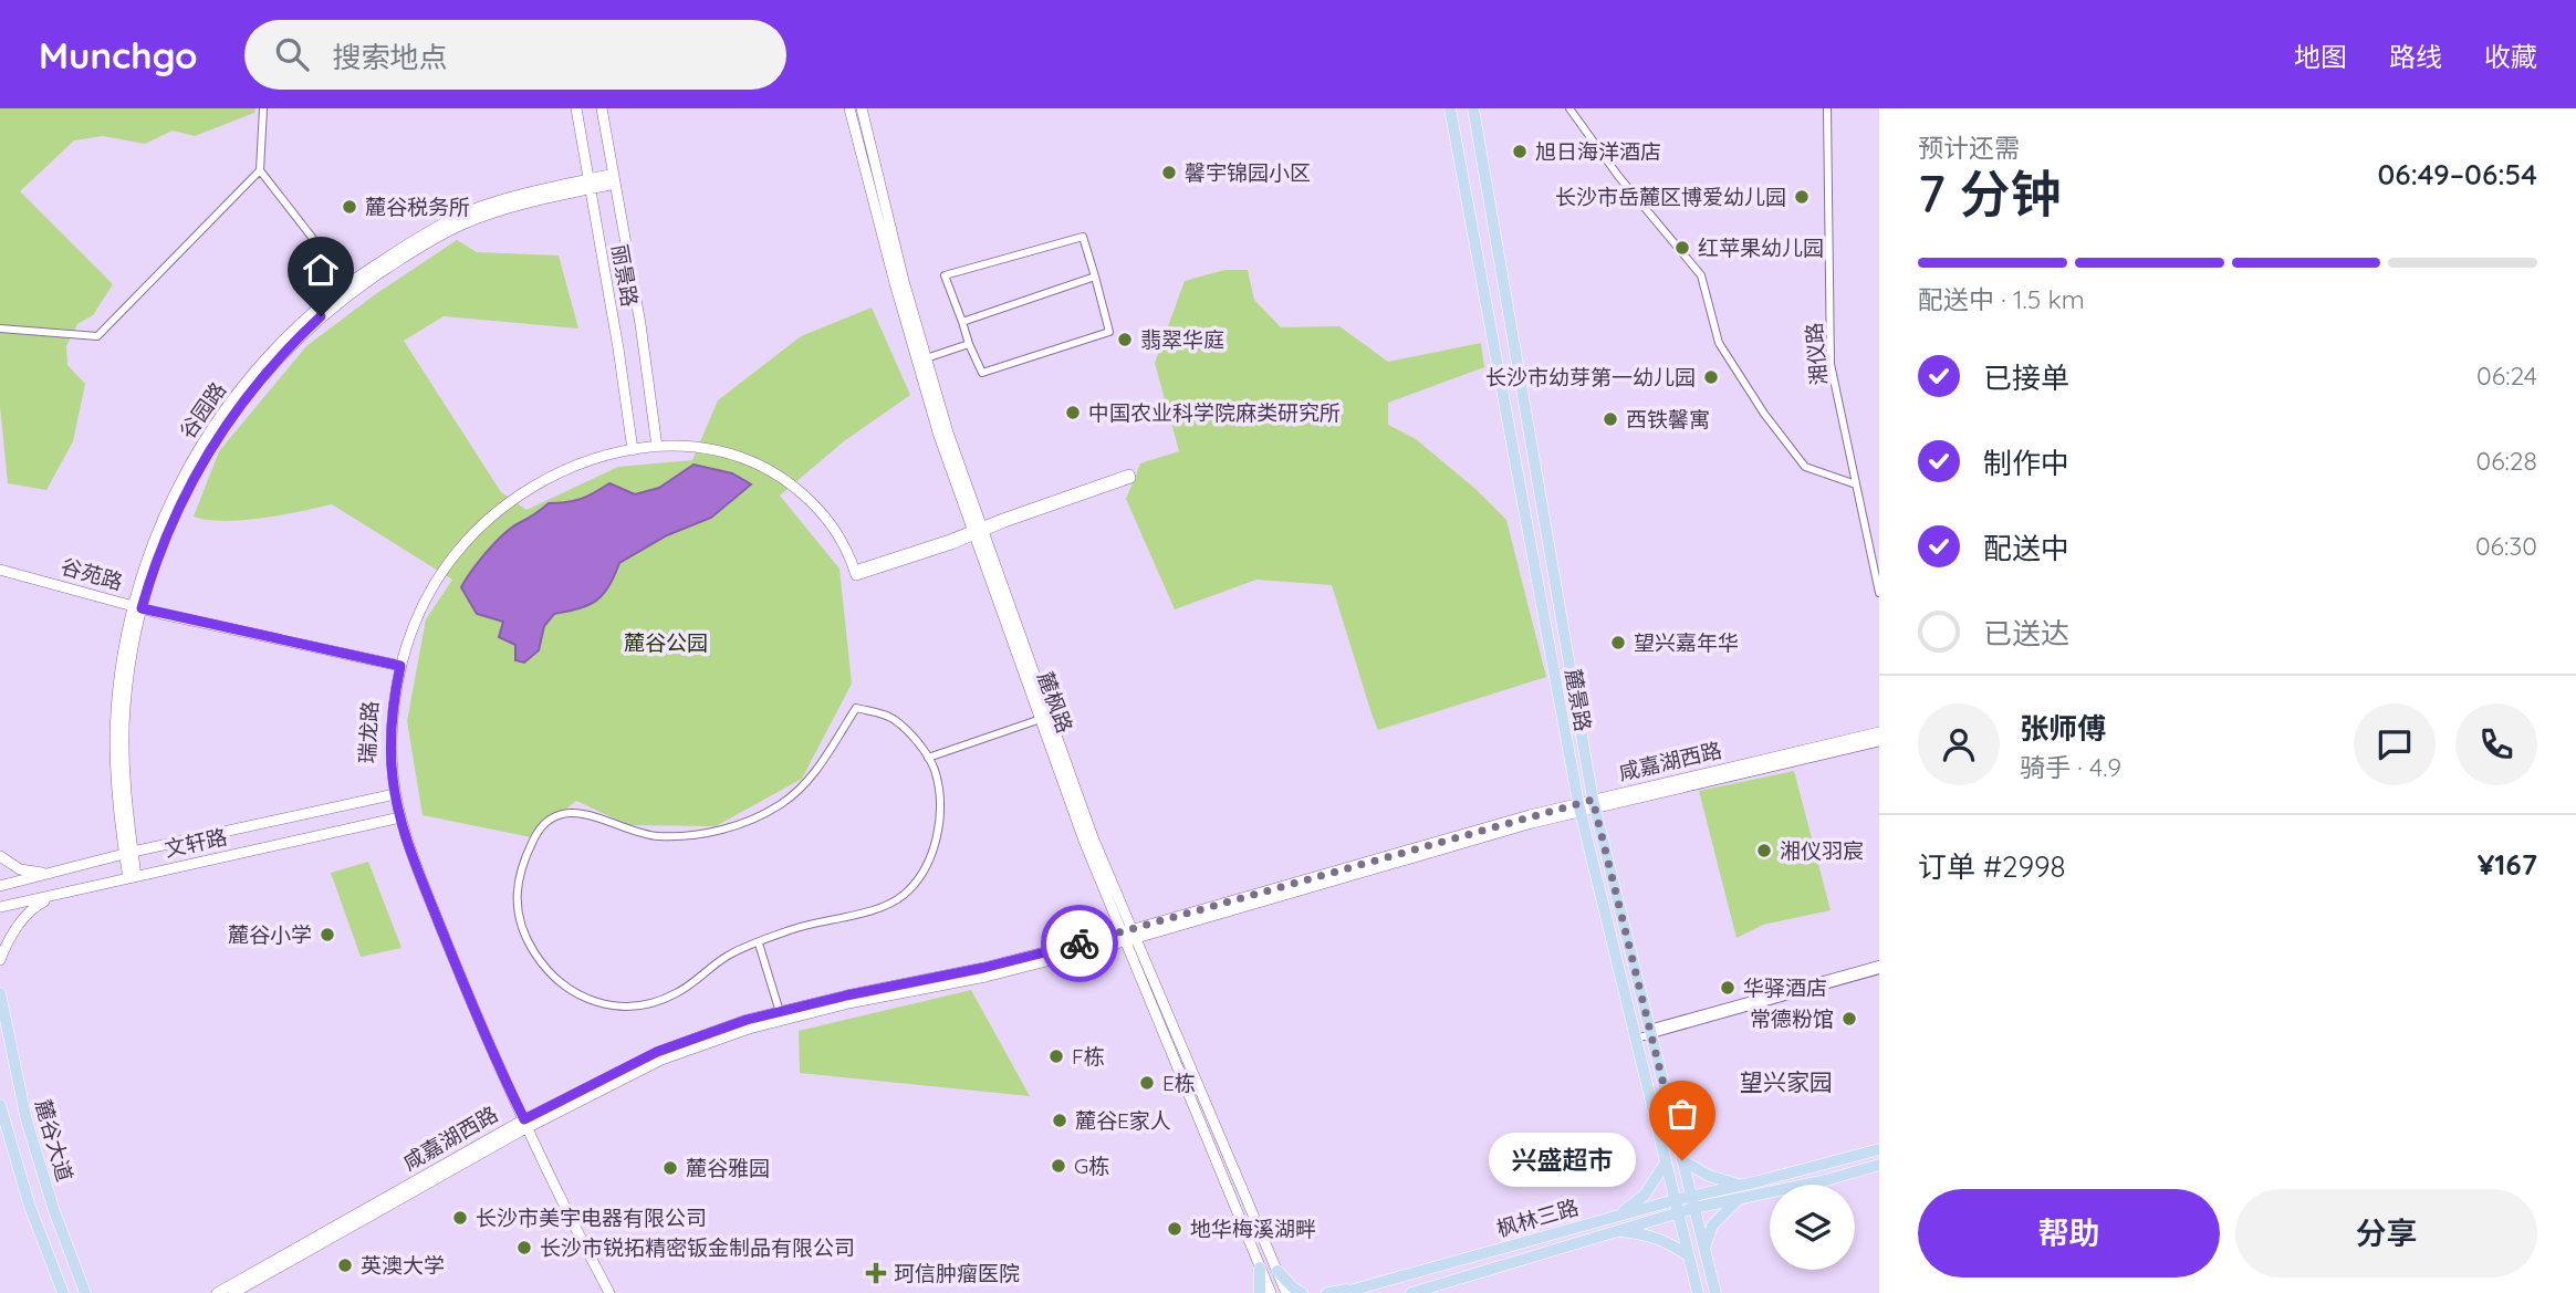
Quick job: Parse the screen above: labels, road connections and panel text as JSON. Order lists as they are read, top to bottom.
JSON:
{
  "streets": {
    "main road": [
      "丽景路",
      "谷园路",
      "谷苑路",
      "麓景路",
      "麓枫路",
      "瑞龙路",
      "咸嘉湖西路",
      "文轩路",
      "麓谷大道",
      "枫林三路"
    ],
    "street": ["湘仪路"]
  },
  "crossings": [
    ["丽景路", "谷园路"],
    ["丽景路", "瑞龙路"],
    ["谷园路", "谷苑路"],
    ["谷园路", "文轩路"],
    ["谷苑路", "瑞龙路"],
    ["麓景路", "咸嘉湖西路"],
    ["麓景路", "枫林三路"],
    ["麓枫路", "瑞龙路"],
    ["麓枫路", "咸嘉湖西路"],
    ["瑞龙路", "咸嘉湖西路"],
    ["瑞龙路", "文轩路"]
  ],
  "districts": ["望兴家园"],
  "parks": ["麓谷公园"],
  "places": {
    "other": [
      "旭日海洋酒店",
      "馨宇锦园小区",
      "长沙市岳麓区博爱幼儿园",
      "麓谷税务所",
      "红苹果幼儿园",
      "翡翠华庭",
      "长沙市幼芽第一幼儿园",
      "中国农业科学院麻类研究所",
      "西铁馨寓",
      "望兴嘉年华",
      "湘仪羽宸",
      "麓谷小学",
      "华驿酒店",
      "常德粉馆",
      "F栋",
      "E栋",
      "麓谷E家人",
      "兴盛超市",
      "G栋",
      "麓谷雅园",
      "长沙市美宇电器有限公司",
      "地华梅溪湖畔",
      "长沙市锐拓精密钣金制品有限公司",
      "英澳大学"
    ],
    "health": ["珂信肿瘤医院"]
  },
  "page": {
    "header": "Munchgo",
    "search": "搜索地点",
    "nav": ["地图", "路线", "收藏"],
    "heading": ["7 分钟", "预计还需", "06:49–06:54"],
    "panel": [
      "张师傅",
      "骑手 · 4.9",
      "订单 #2998",
      "¥167"
    ],
    "bar": "配送中 · 1.5 km",
    "list": [
      ["已接单", "06:24"],
      ["制作中", "06:28"],
      ["配送中", "06:30"],
      "已送达"
    ],
    "bubble": "兴盛超市",
    "buttons": ["帮助", "分享"]
  }
}
